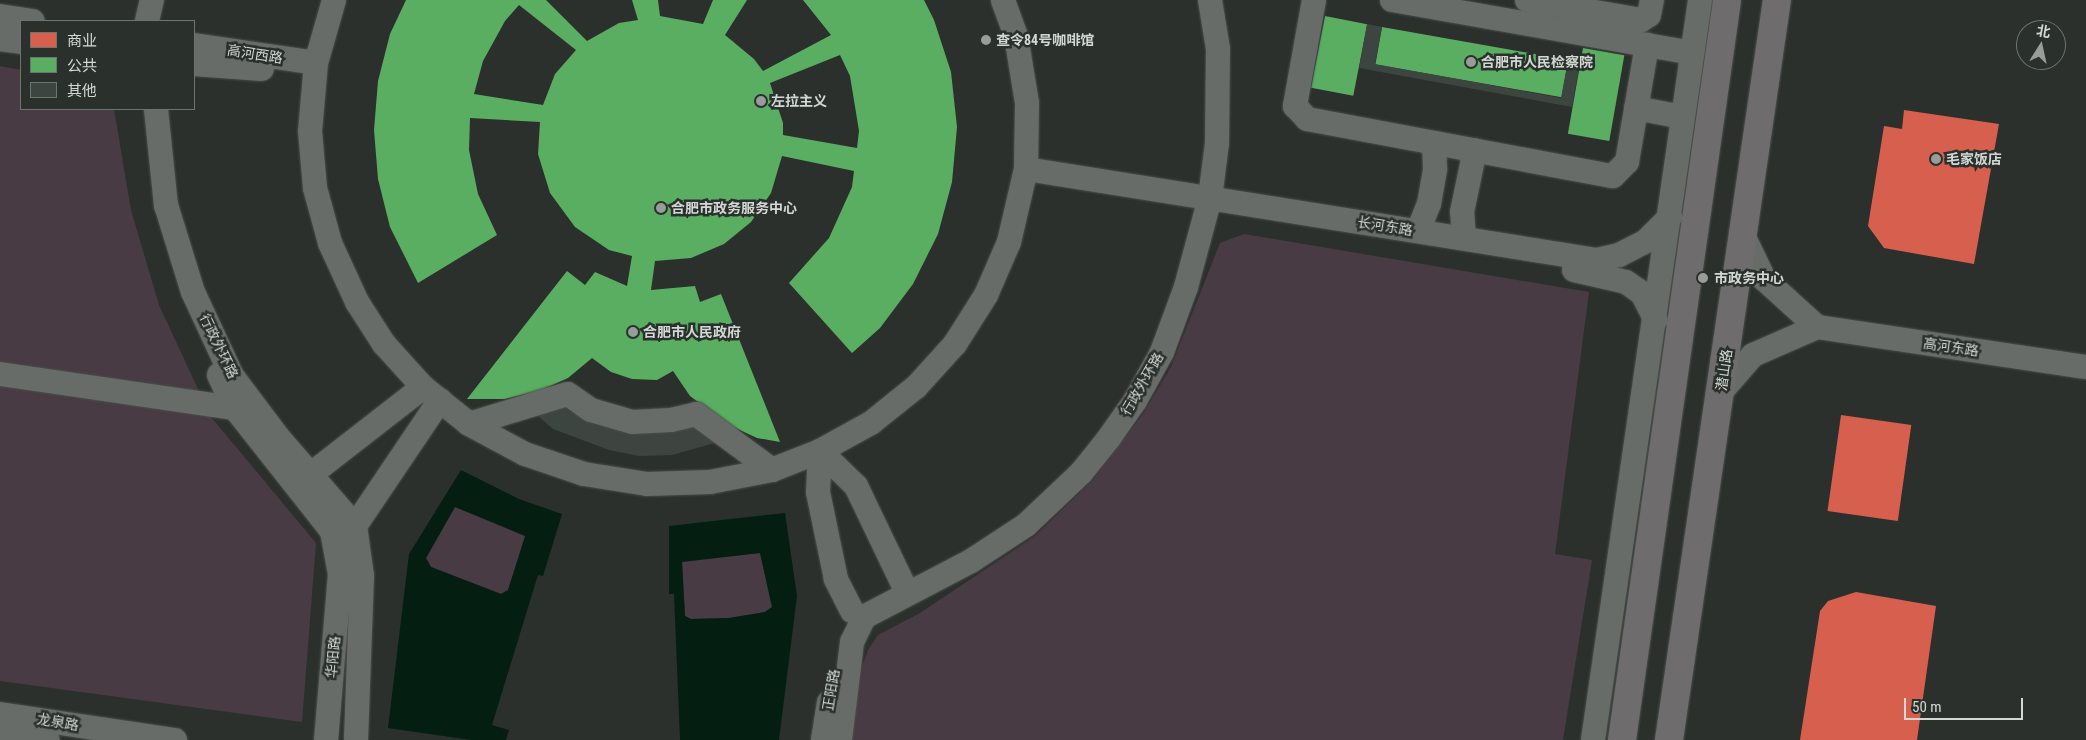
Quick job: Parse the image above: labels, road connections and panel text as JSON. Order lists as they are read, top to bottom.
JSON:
{
  "streets": {
    "main road": ["潜山路"],
    "street": [
      "高河西路",
      "长河东路",
      "行政外环路",
      "高河东路",
      "华阳路",
      "正阳路",
      "龙泉路"
    ]
  },
  "crossings": [
    ["长河东路", "行政外环路"],
    ["行政外环路", "华阳路"],
    ["行政外环路", "正阳路"]
  ],
  "places": [
    "查令84号咖啡馆",
    "合肥市人民检察院",
    "左拉主义",
    "毛家饭店",
    "合肥市政务服务中心",
    "市政务中心",
    "合肥市人民政府"
  ],
  "legend": ["商业", "公共", "其他"],
  "scale_bar": "50 m",
  "north": "top"
}
